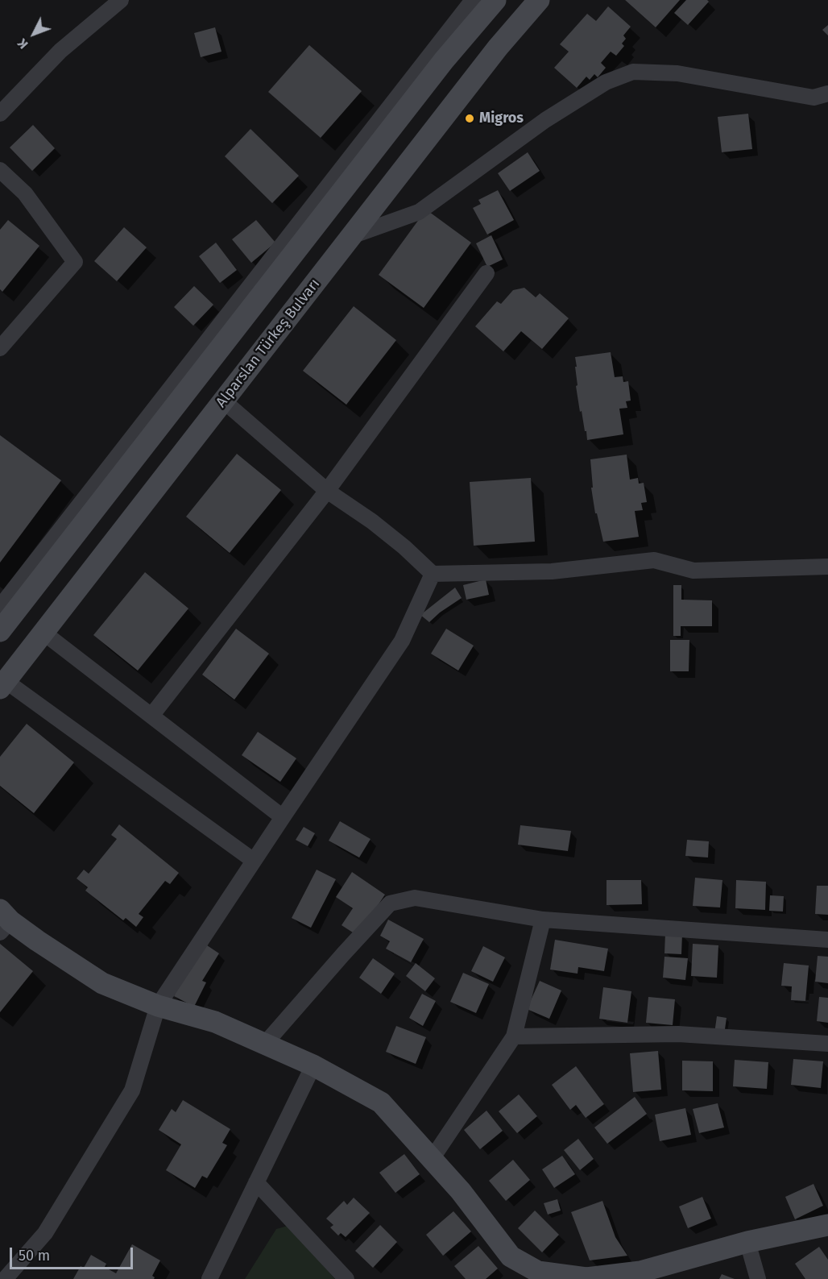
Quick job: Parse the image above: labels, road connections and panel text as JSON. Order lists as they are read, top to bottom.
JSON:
{
  "streets": {
    "main road": ["Alparslan Türkeş Bulvarı"]
  },
  "places": ["Migros"],
  "scale_bar": "50 m",
  "north": "bottom left"
}
